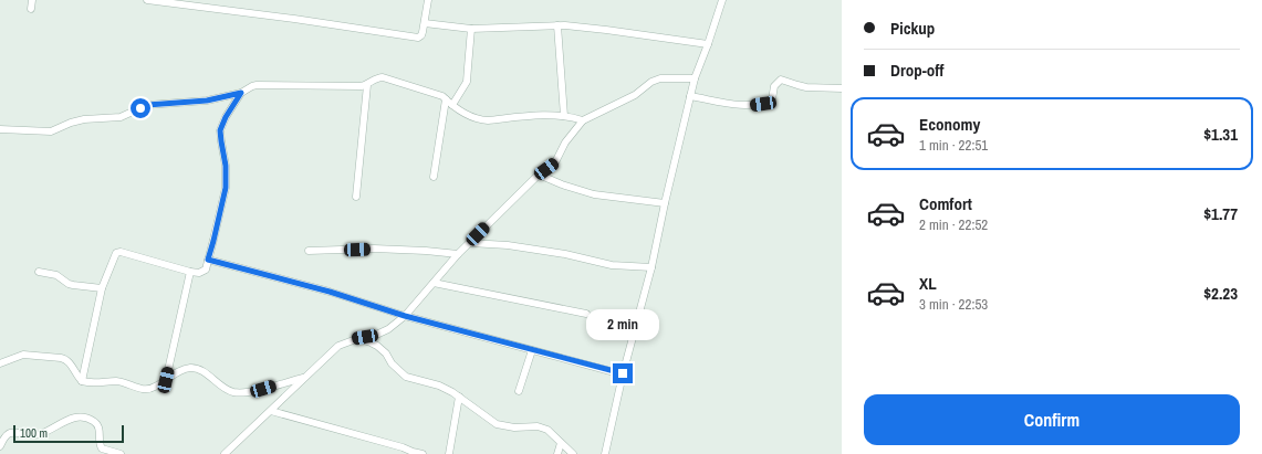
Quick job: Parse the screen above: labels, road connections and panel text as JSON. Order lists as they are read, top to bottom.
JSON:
{
  "scale_bar": "100 m",
  "page": {
    "banner": ["Pickup", "Drop-off"],
    "list": [
      {
        "name": "Economy",
        "note": "1 min · 22:51",
        "value": "$1.31"
      },
      {
        "name": "Comfort",
        "note": "2 min · 22:52",
        "value": "$1.77"
      },
      {
        "name": "XL",
        "note": "3 min · 22:53",
        "value": "$2.23"
      }
    ],
    "bubble": "2 min",
    "buttons": "Confirm",
    "scale": "100 m"
  }
}
